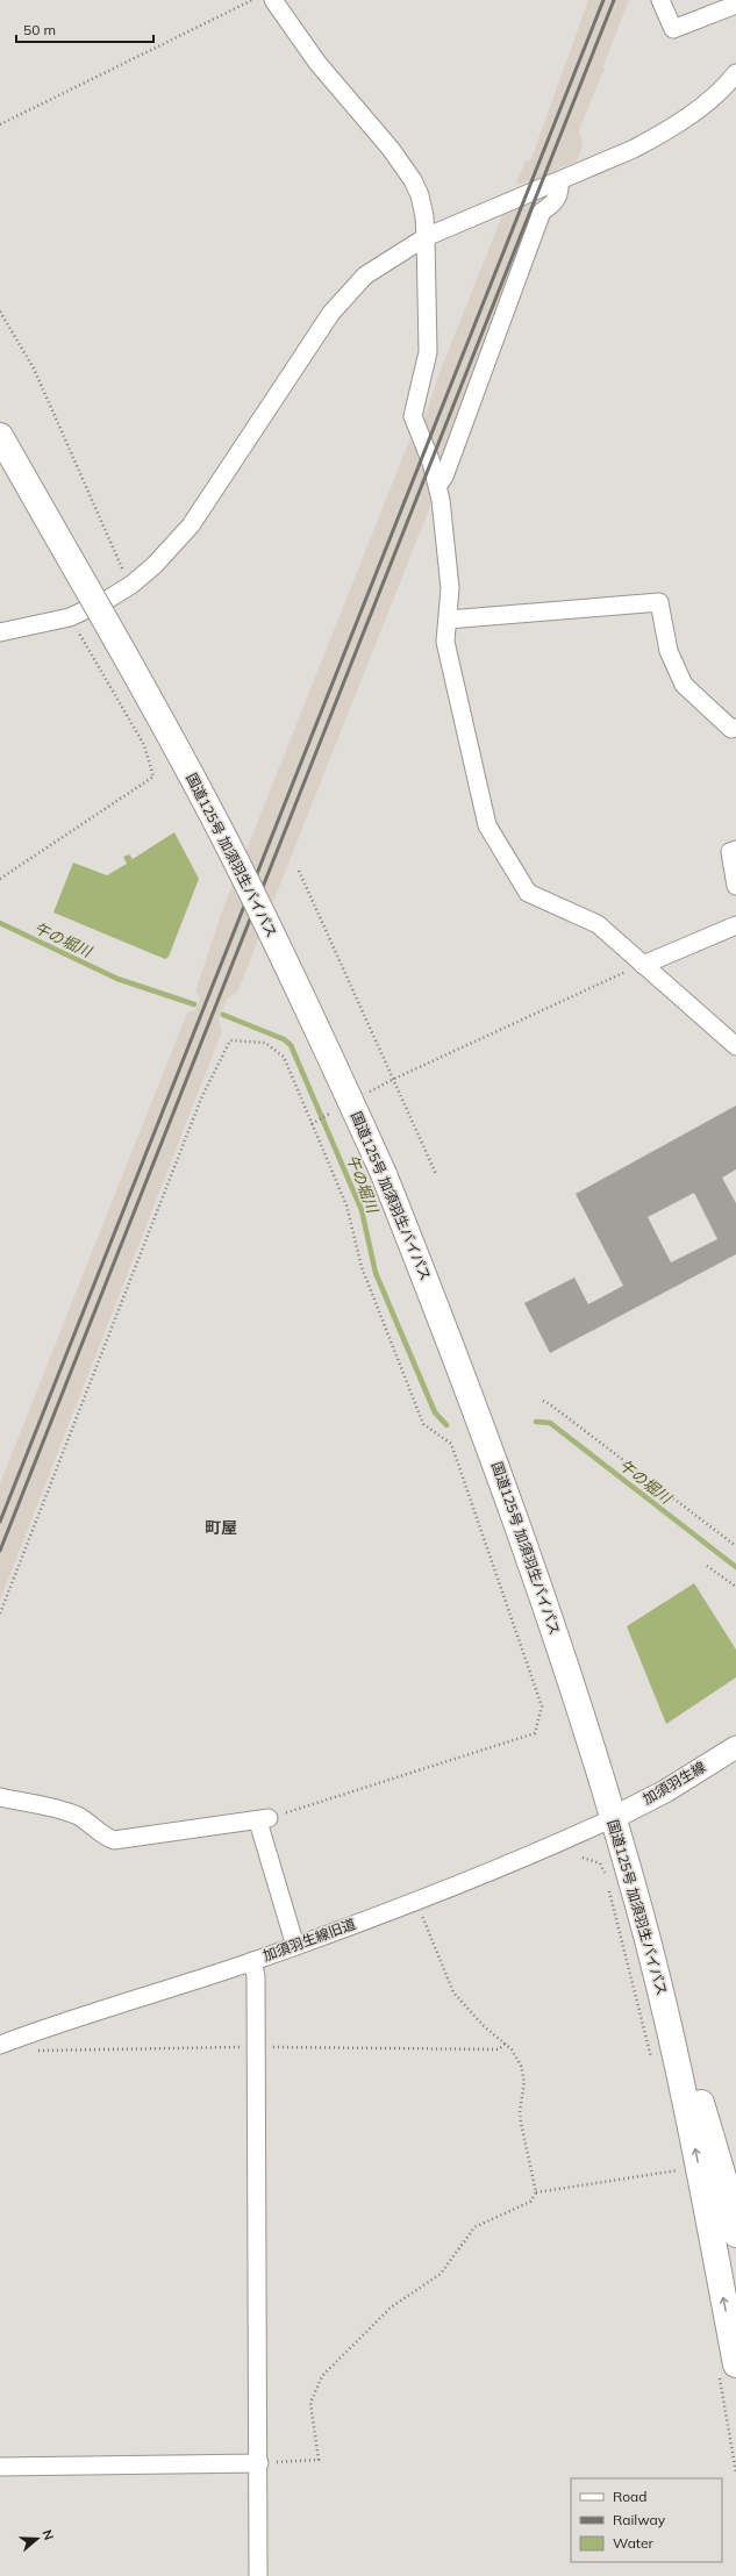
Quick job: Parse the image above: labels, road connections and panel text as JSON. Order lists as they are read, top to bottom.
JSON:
{
  "streets": {
    "highway": ["国道125号 加須羽生バイパス"],
    "main road": ["加須羽生線"],
    "street": ["加須羽生線旧道"]
  },
  "crossings": [
    ["国道125号 加須羽生バイパス", "加須羽生線"],
    ["国道125号 加須羽生バイパス", "加須羽生線旧道"],
    ["加須羽生線", "加須羽生線旧道"]
  ],
  "districts": ["町屋"],
  "water": ["午の堀川"],
  "legend": ["Road", "Railway", "Water"],
  "scale_bar": "50 m",
  "north": "right"
}
